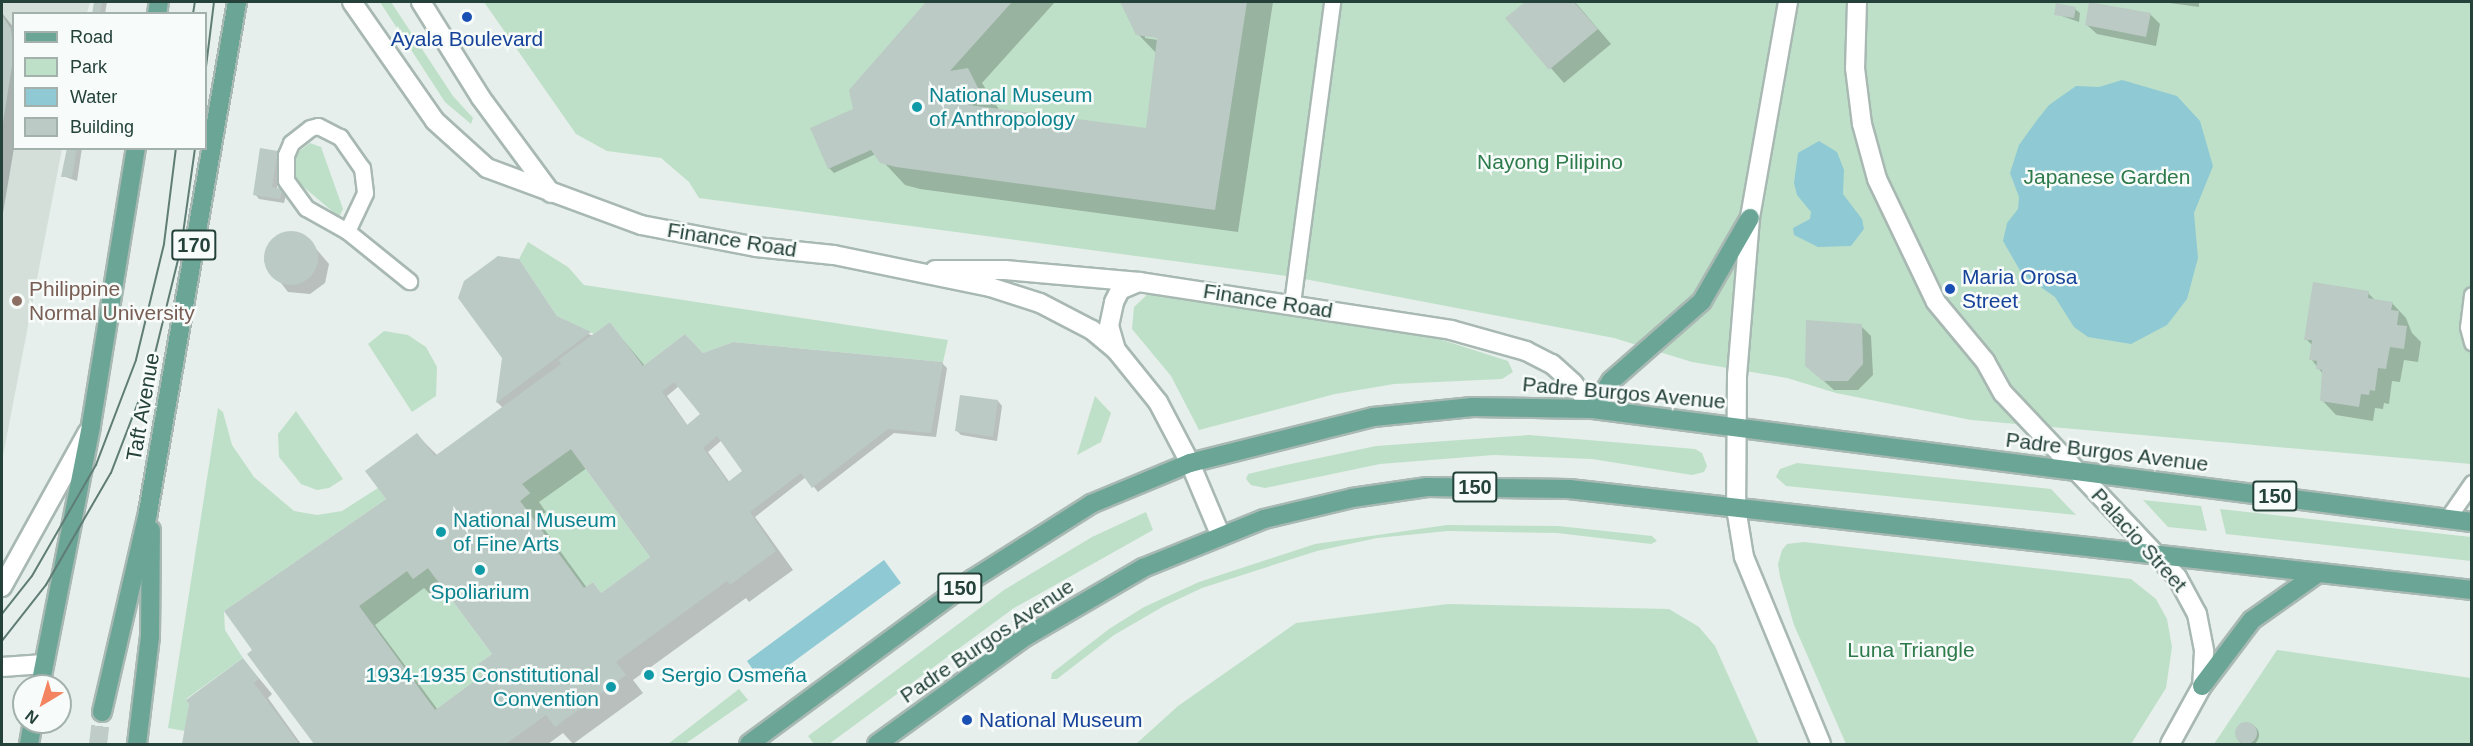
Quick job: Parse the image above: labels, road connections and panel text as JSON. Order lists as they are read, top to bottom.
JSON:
{
  "streets": {
    "main road": [
      "Finance Road",
      "170",
      "Padre Burgos Avenue",
      "Taft Avenue",
      "150",
      "Palacio Street"
    ]
  },
  "crossings": [
    ["Finance Road", "Padre Burgos Avenue"],
    ["Padre Burgos Avenue", "Palacio Street"]
  ],
  "parks": ["Nayong Pilipino", "Japanese Garden", "Luna Triangle"],
  "places": [
    "Ayala Boulevard",
    "National Museum of Anthropology",
    "Maria Orosa Street",
    "Philippine Normal University",
    "National Museum of Fine Arts",
    "Spoliarium",
    "Sergio Osmeña",
    "1934-1935 Constitutional Convention",
    "National Museum"
  ],
  "legend": [
    "Road",
    "Park",
    "Water",
    "Building"
  ],
  "north": "bottom left"
}
